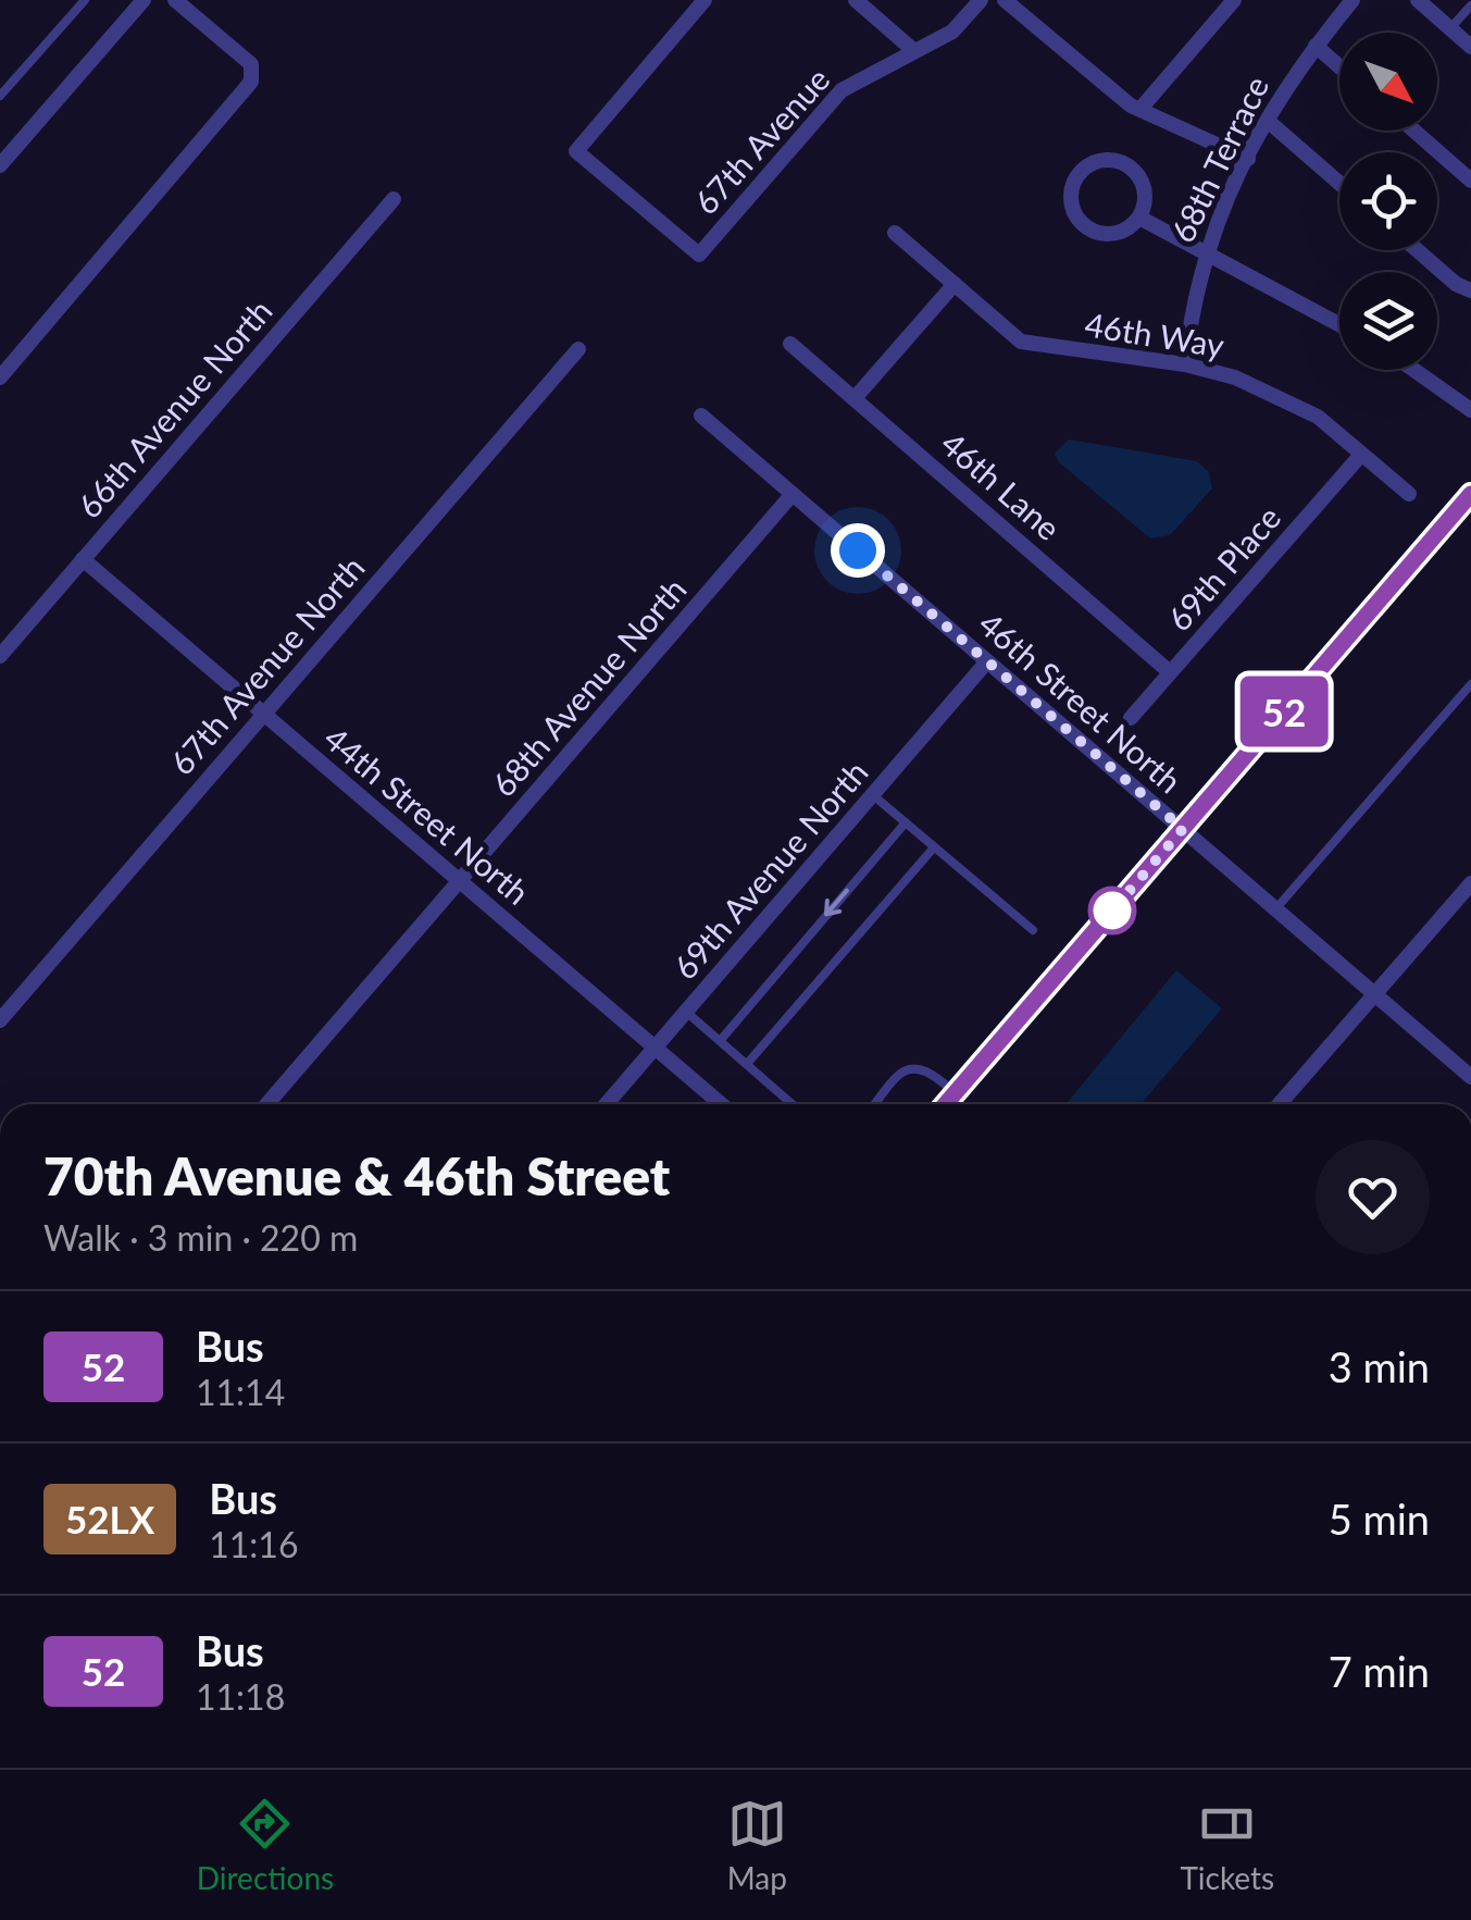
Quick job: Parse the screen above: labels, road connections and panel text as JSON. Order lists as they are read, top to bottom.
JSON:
{
  "streets": {
    "street": [
      "67th Avenue",
      "68th Terrace",
      "46th Way",
      "66th Avenue North",
      "46th Lane",
      "69th Place",
      "67th Avenue North",
      "68th Avenue North",
      "46th Street North",
      "44th Street North",
      "69th Avenue North"
    ]
  },
  "crossings": [
    ["68th Terrace", "46th Way"],
    ["46th Way", "69th Place"],
    ["66th Avenue North", "44th Street North"],
    ["46th Lane", "69th Place"],
    ["67th Avenue North", "44th Street North"],
    ["68th Avenue North", "46th Street North"],
    ["68th Avenue North", "44th Street North"],
    ["46th Street North", "69th Avenue North"],
    ["44th Street North", "69th Avenue North"]
  ],
  "lines": ["bus line 52"],
  "north": "bottom right",
  "page": {
    "on_map": "52",
    "heading": ["70th Avenue & 46th Street", "Walk · 3 min · 220 m"],
    "list": [
      {
        "mark": "52",
        "name": "Bus",
        "note": "11:14",
        "value": "3 min"
      },
      {
        "mark": "52LX",
        "name": "Bus",
        "note": "11:16",
        "value": "5 min"
      },
      {
        "mark": "52",
        "name": "Bus",
        "note": "11:18",
        "value": "7 min"
      }
    ],
    "tabs": ["Directions", "Map", "Tickets"]
  }
}
